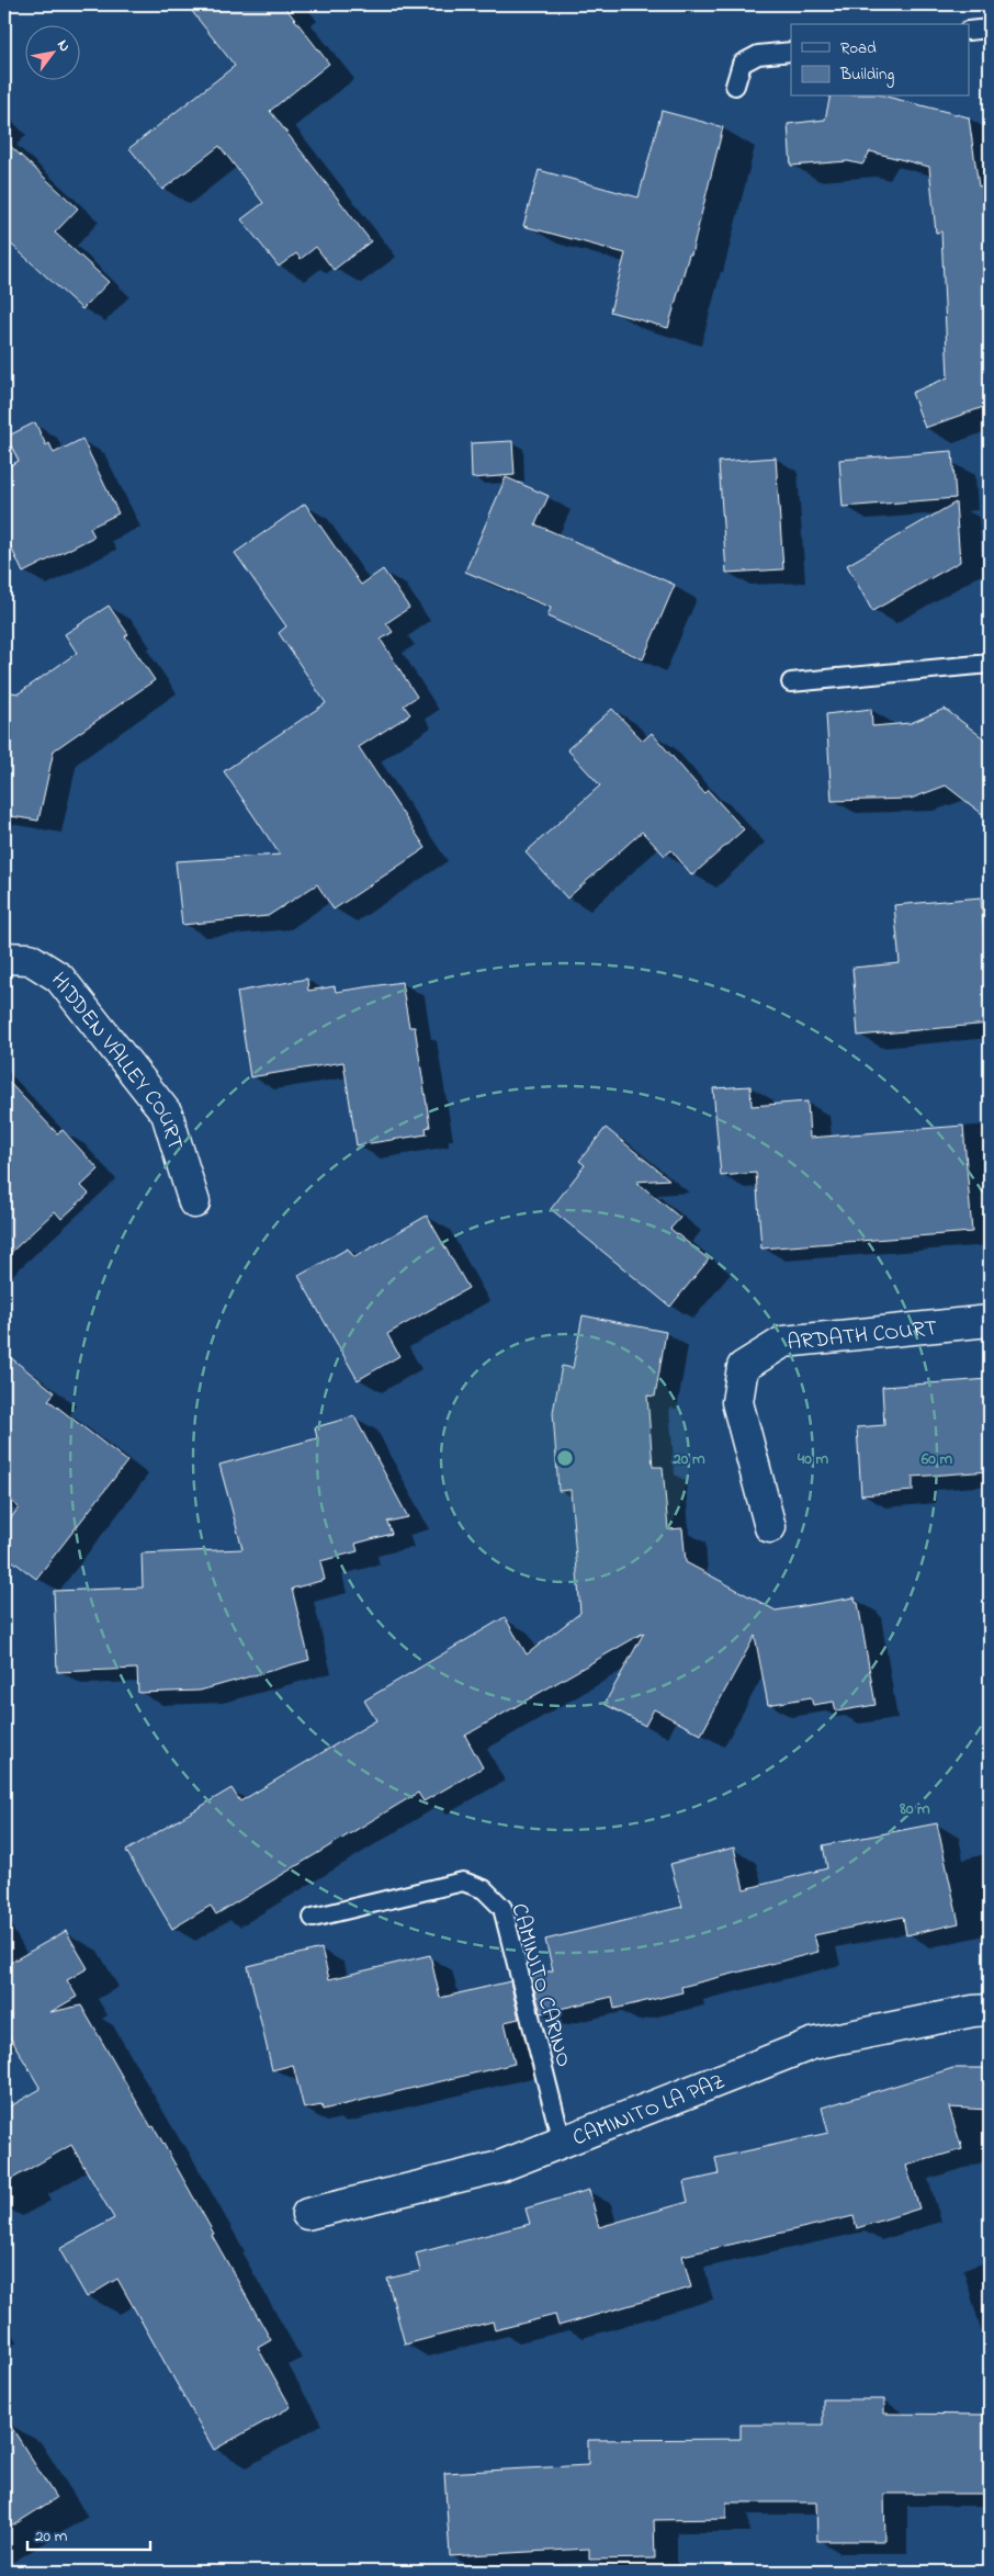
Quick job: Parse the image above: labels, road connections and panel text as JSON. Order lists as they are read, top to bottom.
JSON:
{
  "streets": {
    "street": ["HIDDEN VALLEY COURT", "ARDATH COURT", "CAMINITO LA PAZ"],
    "lane": ["CAMINITO CARINO"]
  },
  "crossings": [
    ["CAMINITO CARINO", "CAMINITO LA PAZ"]
  ],
  "legend": ["Road", "Building"],
  "scale_bar": "20 m",
  "north": "top right",
  "rings": [
    "20 m",
    "40 m",
    "60 m",
    "80 m"
  ]
}
